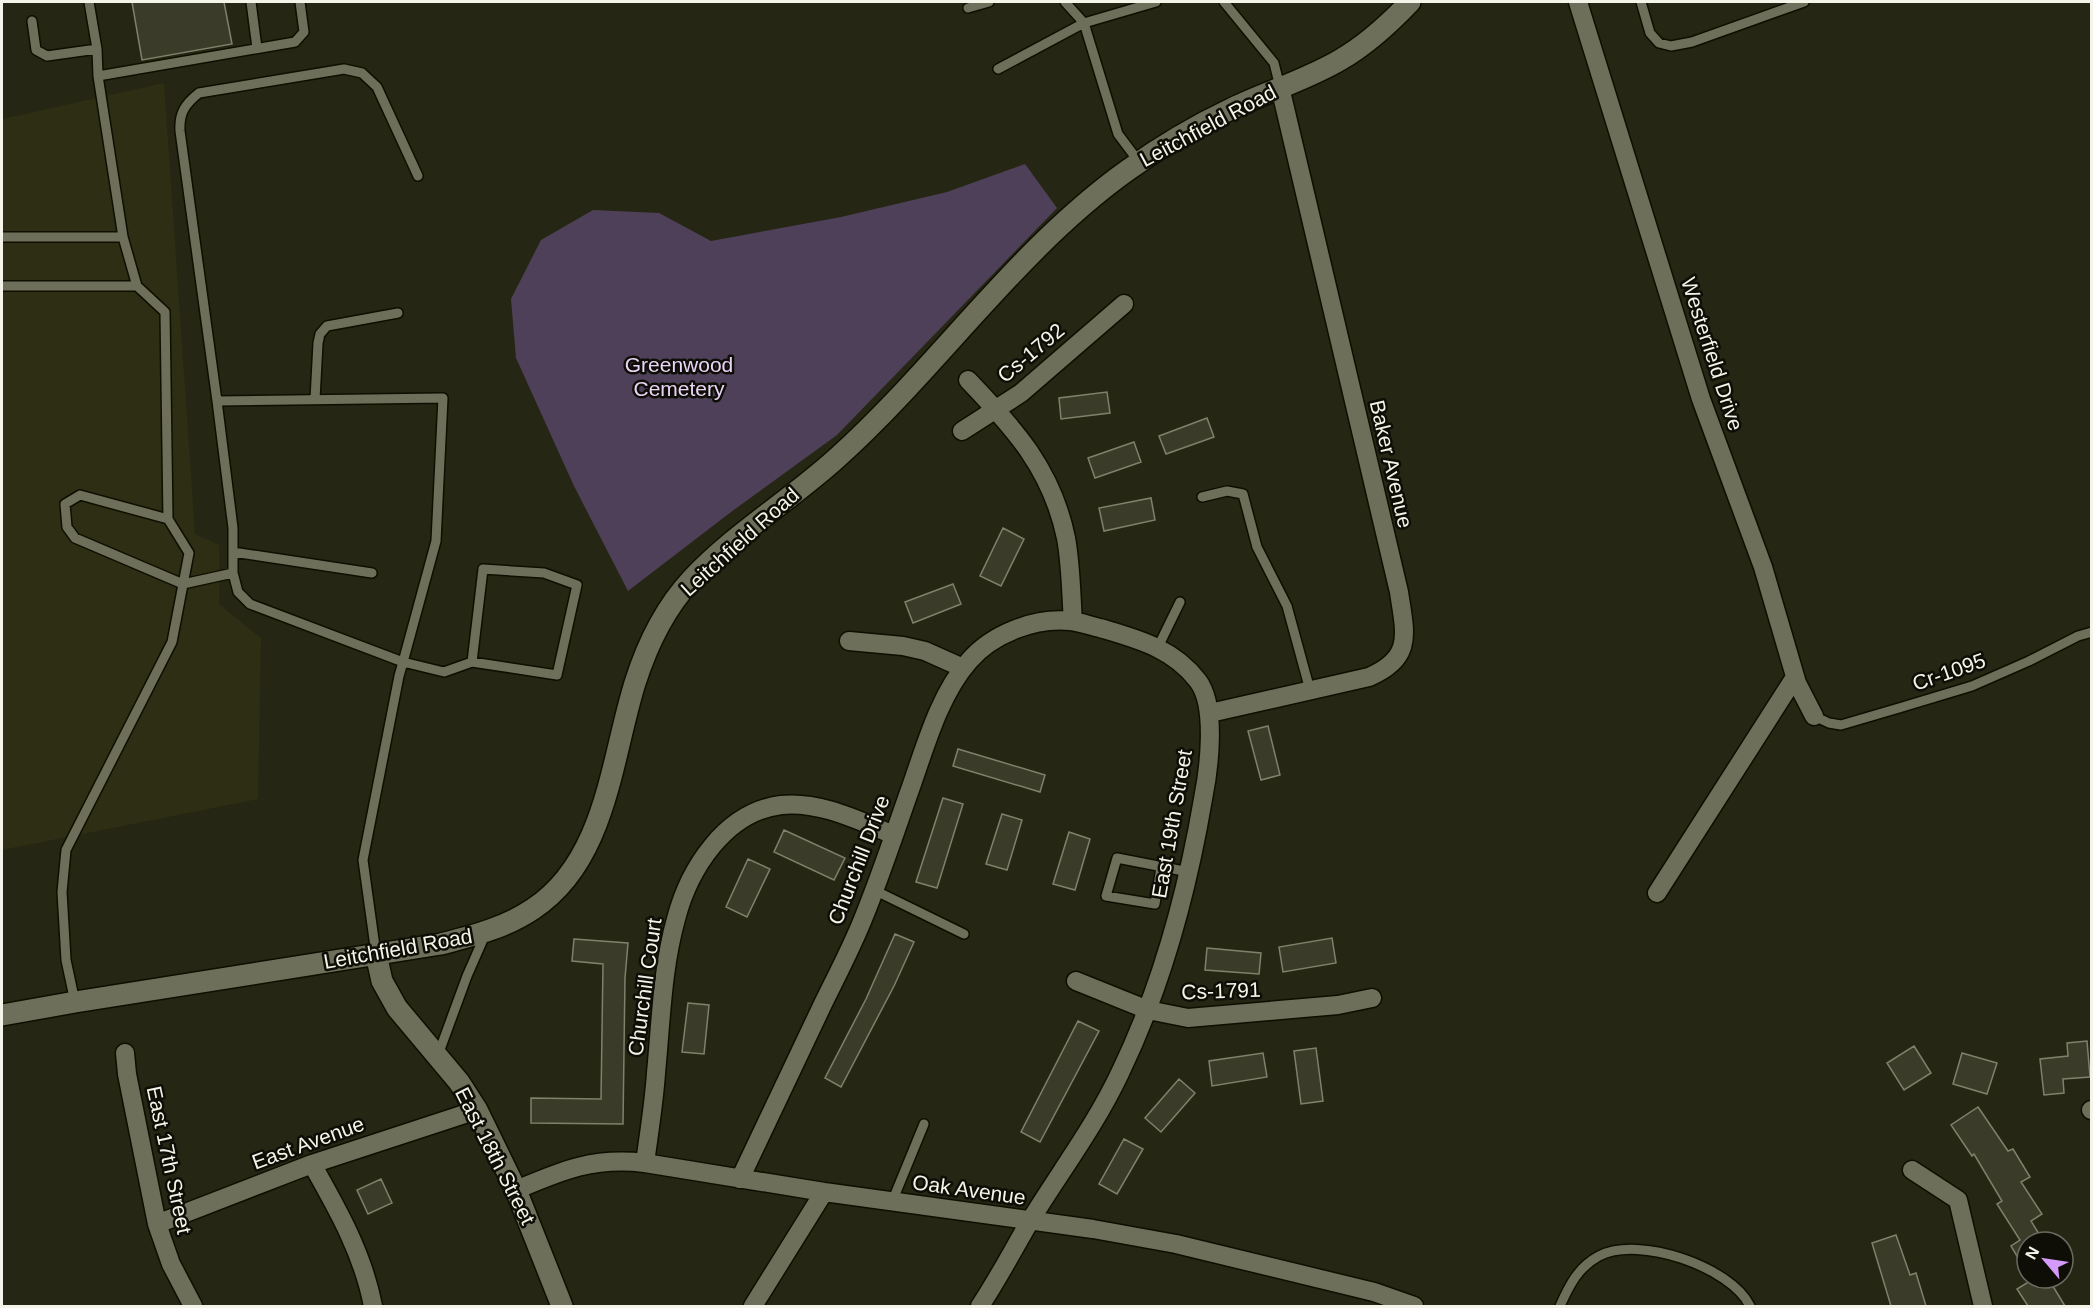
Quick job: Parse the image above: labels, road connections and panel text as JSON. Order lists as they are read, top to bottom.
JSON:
{
  "streets": {
    "street": [
      "Leitchfield Road",
      "Cs-1792",
      "Westerfield Drive",
      "Baker Avenue",
      "East 19th Street",
      "Churchill Drive",
      "Churchill Court",
      "Cs-1791",
      "East Avenue",
      "East 18th Street",
      "East 17th Street",
      "Oak Avenue"
    ],
    "lane": ["Cr-1095"]
  },
  "crossings": [
    ["Leitchfield Road", "Baker Avenue"],
    ["Leitchfield Road", "East 18th Street"],
    ["Westerfield Drive", "Cr-1095"],
    ["Baker Avenue", "East 19th Street"],
    ["East 19th Street", "Churchill Drive"],
    ["East 19th Street", "Cs-1791"],
    ["East 19th Street", "Oak Avenue"],
    ["Churchill Drive", "Churchill Court"],
    ["Churchill Drive", "Oak Avenue"],
    ["Churchill Court", "Oak Avenue"],
    ["East Avenue", "East 18th Street"],
    ["East Avenue", "East 17th Street"],
    ["East 18th Street", "Oak Avenue"]
  ],
  "parks": ["Greenwood Cemetery"],
  "north": "top left"
}
